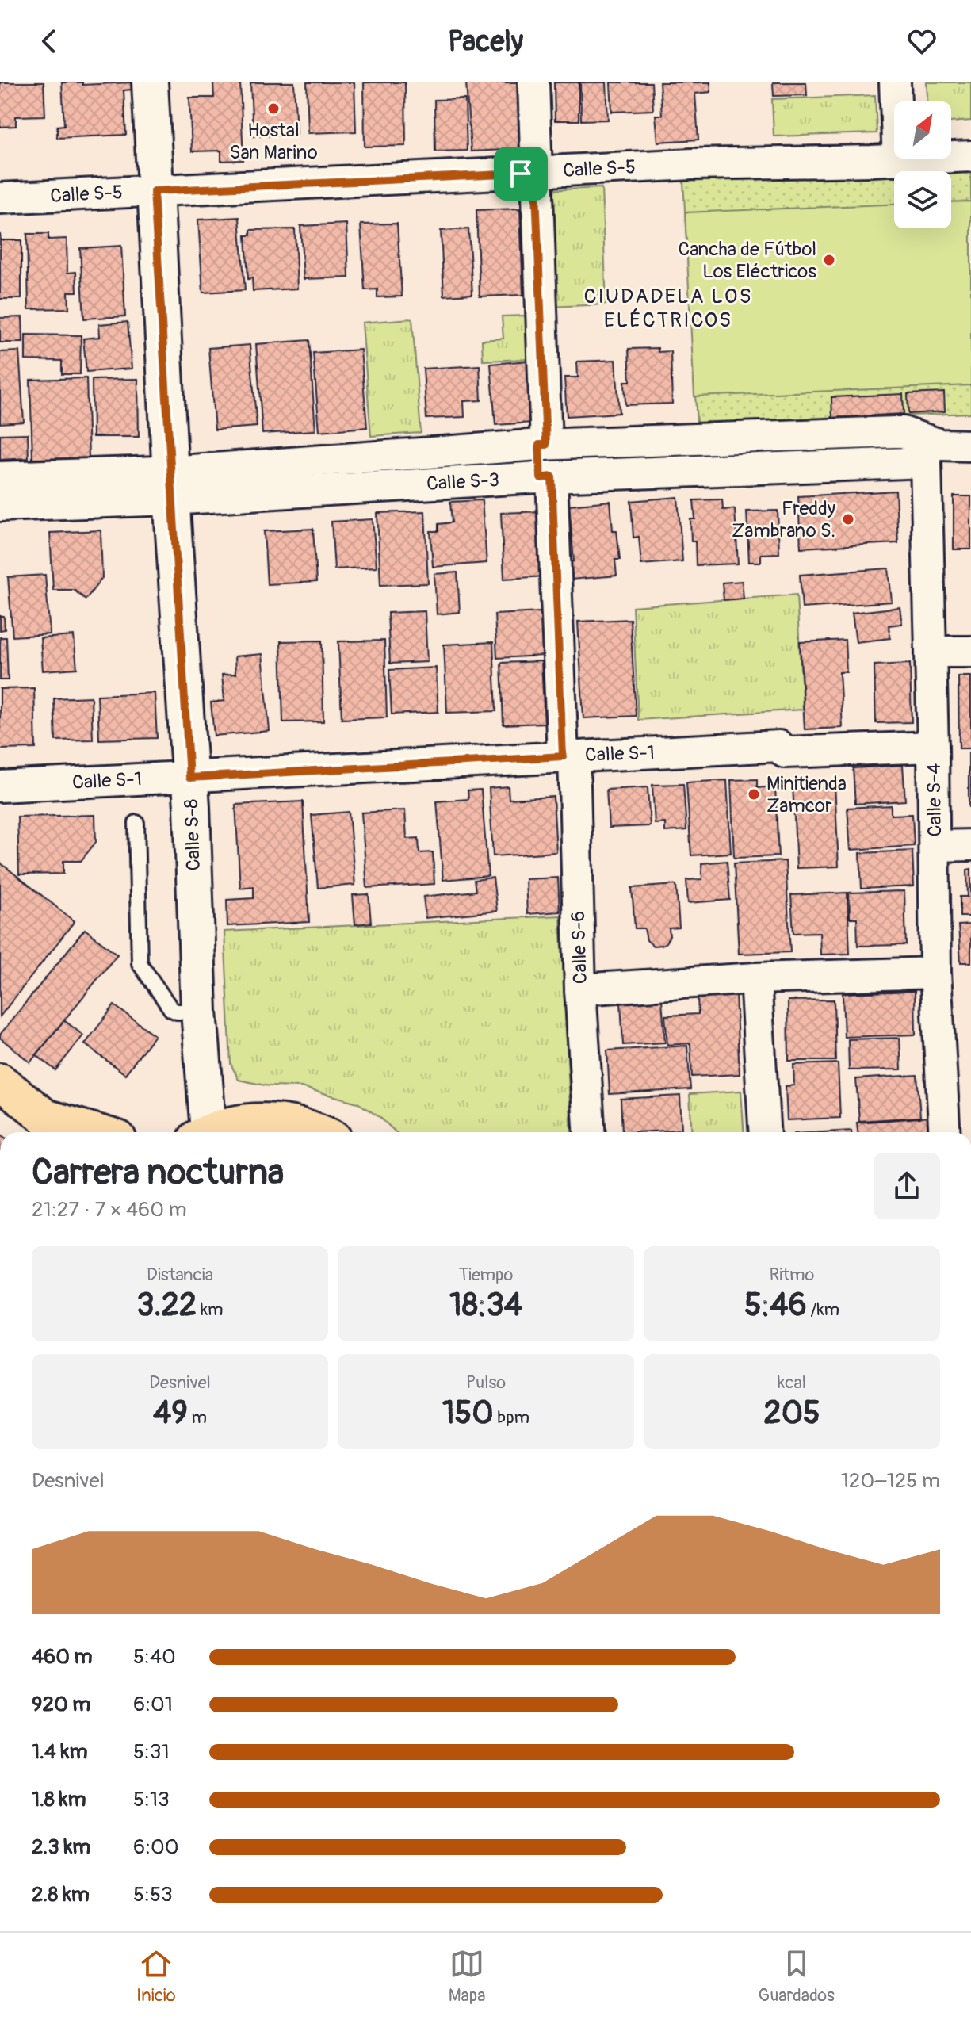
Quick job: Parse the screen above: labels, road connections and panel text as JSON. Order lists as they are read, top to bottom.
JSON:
{
  "streets": {
    "street": [
      "Calle S-5",
      "Calle S-3",
      "Calle S-1",
      "Calle S-4",
      "Calle S-8",
      "Calle S-6"
    ]
  },
  "crossings": [
    ["Calle S-5", "Calle S-8"],
    ["Calle S-3", "Calle S-4"],
    ["Calle S-3", "Calle S-8"],
    ["Calle S-3", "Calle S-6"],
    ["Calle S-1", "Calle S-4"],
    ["Calle S-1", "Calle S-8"],
    ["Calle S-1", "Calle S-6"]
  ],
  "districts": ["CIUDADELA LOS ELÉCTRICOS"],
  "places": [
    "Hostal San Marino",
    "Cancha de Fútbol Los Eléctricos",
    "Freddy Zambrano S.",
    "Minitienda Zamcor"
  ],
  "north": "top right",
  "page": {
    "header": "Pacely",
    "heading": ["Carrera nocturna", "21:27 · 7 × 460 m"],
    "stats": [
      ["Distancia", "3.22 km"],
      ["Tiempo", "18:34"],
      ["Ritmo", "5:46 /km"],
      ["Desnivel", "49 m"],
      ["Pulso", "150 bpm"],
      ["kcal", "205"]
    ],
    "chart": ["Desnivel", "120–125 m"],
    "list": [
      {
        "name": "460 m",
        "note": "5:40"
      },
      {
        "name": "920 m",
        "note": "6:01"
      },
      {
        "name": "1.4 km",
        "note": "5:31"
      },
      {
        "name": "1.8 km",
        "note": "5:13"
      },
      {
        "name": "2.3 km",
        "note": "6:00"
      },
      {
        "name": "2.8 km",
        "note": "5:53"
      }
    ],
    "tabs": ["Inicio", "Mapa", "Guardados"]
  }
}
